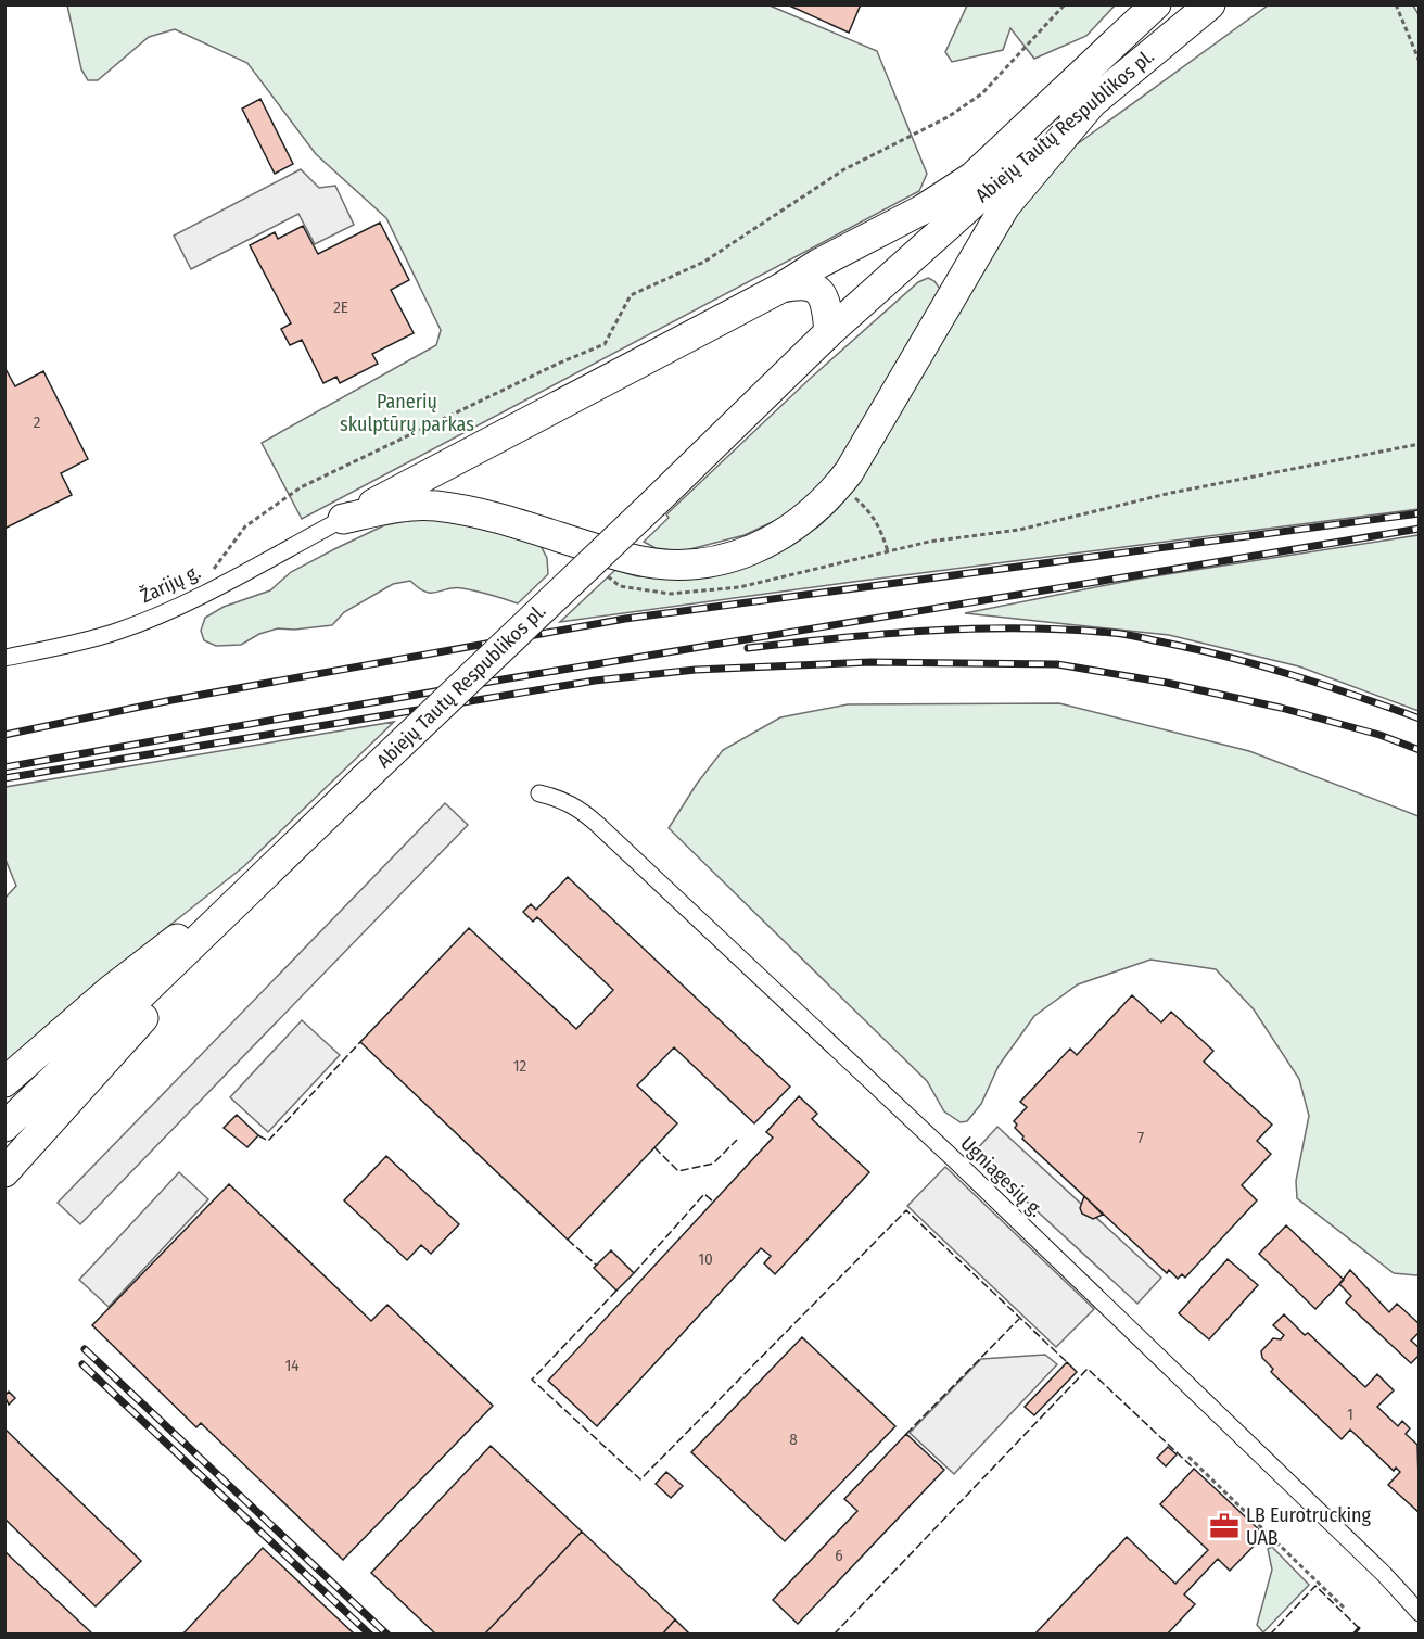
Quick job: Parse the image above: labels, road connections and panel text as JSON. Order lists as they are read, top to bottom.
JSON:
{
  "streets": {
    "highway": ["Abiejų Tautų Respublikos pl."],
    "street": ["Žarijų g.", "Ugniagesių g."]
  },
  "parks": ["Panerių skulptūrų parkas"],
  "places": {
    "office": ["LB Eurotrucking UAB"]
  },
  "house_numbers": [
    "2E",
    "2",
    "12",
    "7",
    "10",
    "14",
    "1",
    "8",
    "6"
  ]
}
